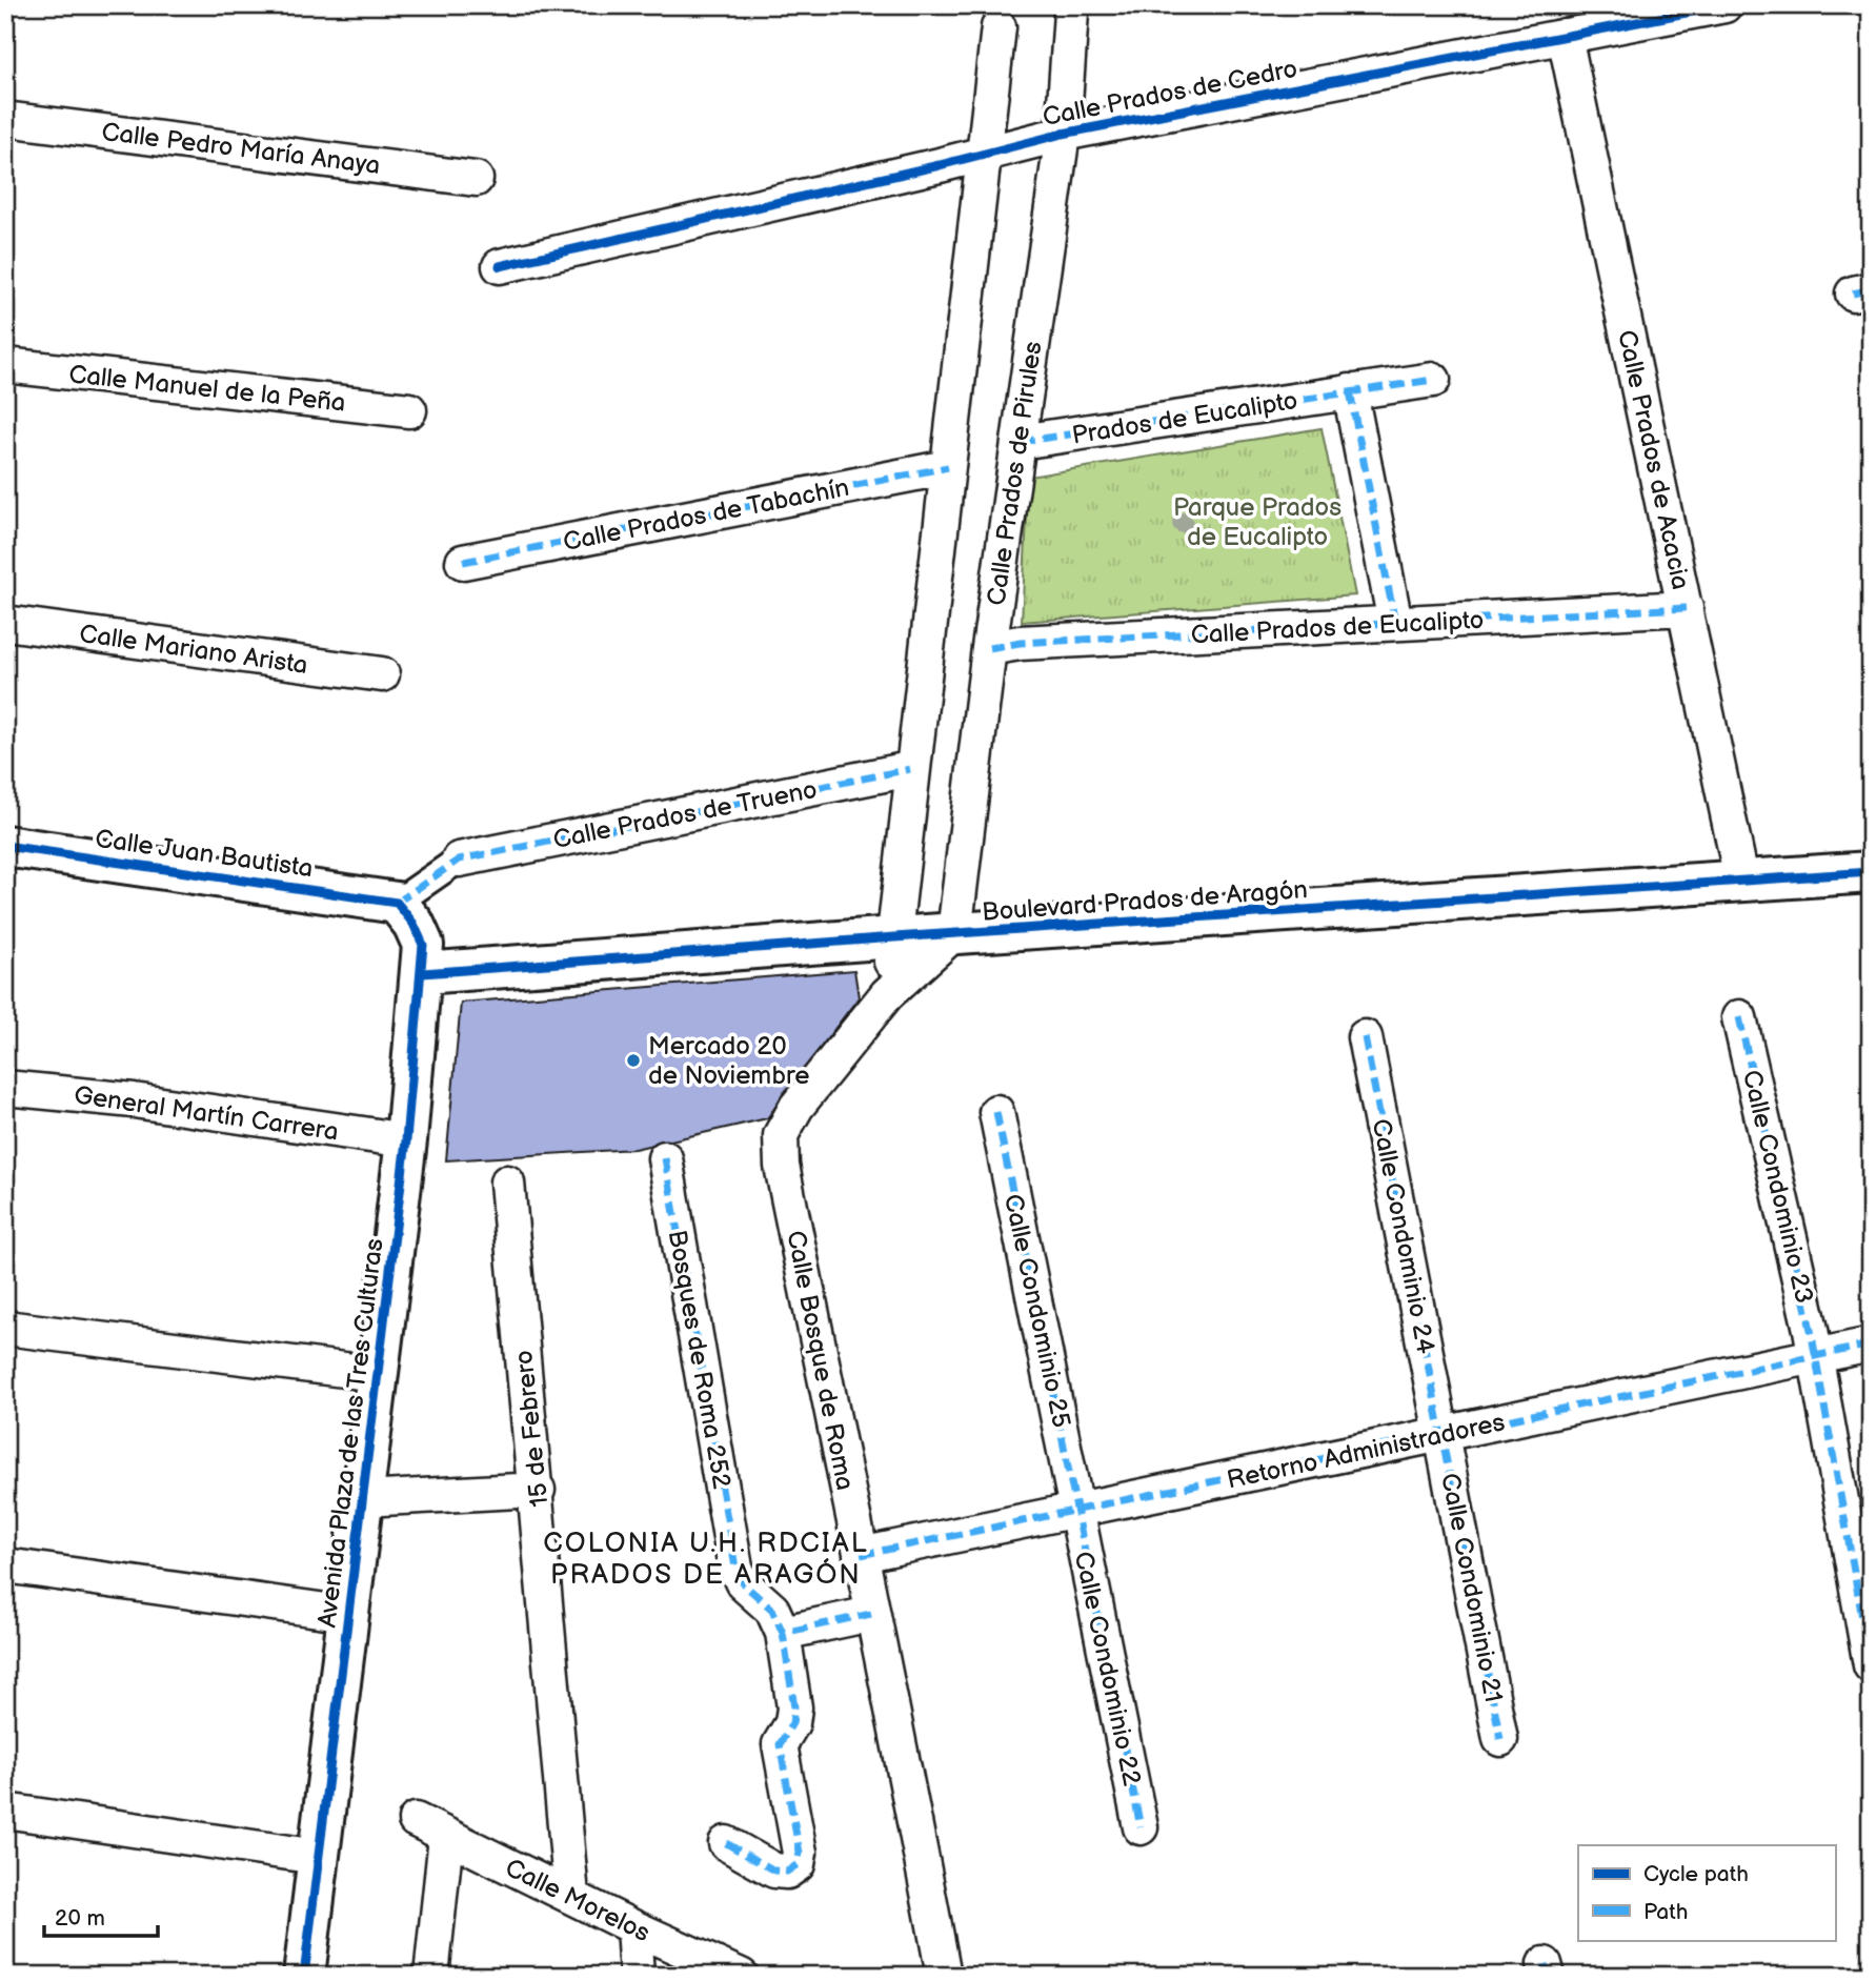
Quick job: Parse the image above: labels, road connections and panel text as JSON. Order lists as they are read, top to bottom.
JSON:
{
  "streets": {
    "street": [
      "Calle Prados de Cedro",
      "Calle Pedro María Anaya",
      "Calle Manuel de la Peña",
      "Prados de Eucalipto",
      "Calle Prados de Acacia",
      "Calle Prados de Pirules",
      "Calle Prados de Tabachín",
      "Calle Prados de Eucalipto",
      "Calle Mariano Arista",
      "Calle Prados de Trueno",
      "Calle Juan Bautista",
      "Boulevard Prados de Aragón",
      "General Martín Carrera",
      "Calle Condominio 23",
      "Calle Condominio 24",
      "Calle Condominio 25",
      "Bosques de Roma 252",
      "Calle Bosque de Roma",
      "15 de Febrero",
      "Avenida Plaza de las Tres Culturas",
      "Retorno Administradores",
      "Calle Condominio 21",
      "Calle Condominio 22",
      "Calle Morelos"
    ]
  },
  "crossings": [
    ["Calle Prados de Cedro", "Calle Prados de Acacia"],
    ["Calle Prados de Cedro", "Calle Prados de Pirules"],
    ["Prados de Eucalipto", "Calle Prados de Pirules"],
    ["Calle Prados de Acacia", "Calle Prados de Eucalipto"],
    ["Calle Prados de Acacia", "Boulevard Prados de Aragón"],
    ["Calle Prados de Pirules", "Calle Prados de Eucalipto"],
    ["Calle Prados de Pirules", "Boulevard Prados de Aragón"],
    ["Calle Prados de Pirules", "Calle Bosque de Roma"],
    ["Calle Juan Bautista", "Avenida Plaza de las Tres Culturas"],
    ["Boulevard Prados de Aragón", "Calle Bosque de Roma"],
    ["Boulevard Prados de Aragón", "Avenida Plaza de las Tres Culturas"],
    ["General Martín Carrera", "Avenida Plaza de las Tres Culturas"],
    ["Calle Condominio 23", "Retorno Administradores"],
    ["Calle Condominio 24", "Retorno Administradores"],
    ["Calle Condominio 24", "Calle Condominio 21"],
    ["Calle Condominio 25", "Retorno Administradores"],
    ["Calle Condominio 25", "Calle Condominio 22"],
    ["Calle Bosque de Roma", "Retorno Administradores"],
    ["15 de Febrero", "Calle Morelos"],
    ["Retorno Administradores", "Calle Condominio 21"],
    ["Retorno Administradores", "Calle Condominio 22"]
  ],
  "districts": ["COLONIA U.H. RDCIAL PRADOS DE ARAGÓN"],
  "parks": ["Parque Prados de Eucalipto"],
  "places": ["Mercado 20 de Noviembre"],
  "legend": ["Cycle path", "Path"],
  "scale_bar": "20 m"
}
